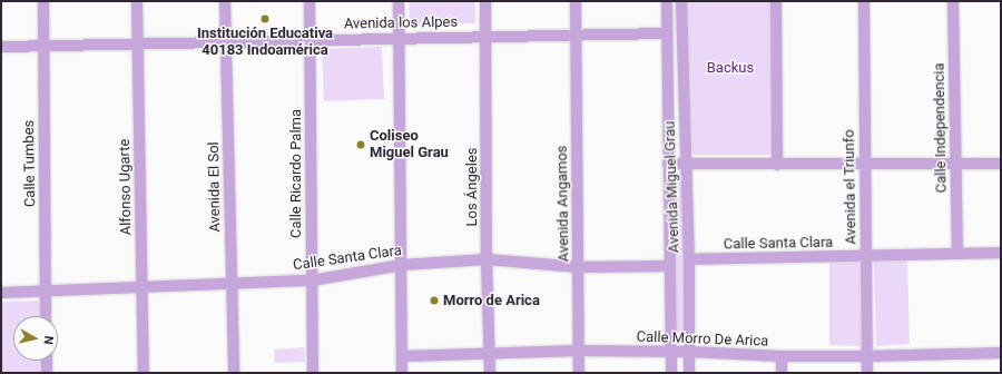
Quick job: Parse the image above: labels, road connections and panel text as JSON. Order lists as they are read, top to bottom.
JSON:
{
  "streets": {
    "street": [
      "Avenida los Alpes",
      "Calle Independencia",
      "Calle Tumbes",
      "Calle Ricardo Palma",
      "Alfonso Ugarte",
      "Avenida El Sol",
      "Los Ángeles",
      "Avenida Miguel Grau",
      "Avenida el Triunfo",
      "Avenida Angamos",
      "Calle Santa Clara",
      "Calle Morro De Arica"
    ]
  },
  "crossings": [
    ["Avenida los Alpes", "Calle Tumbes"],
    ["Avenida los Alpes", "Calle Ricardo Palma"],
    ["Avenida los Alpes", "Alfonso Ugarte"],
    ["Avenida los Alpes", "Avenida El Sol"],
    ["Avenida los Alpes", "Los Ángeles"],
    ["Avenida los Alpes", "Avenida Miguel Grau"],
    ["Avenida los Alpes", "Avenida Angamos"],
    ["Calle Independencia", "Calle Santa Clara"],
    ["Calle Tumbes", "Calle Santa Clara"],
    ["Calle Ricardo Palma", "Calle Santa Clara"],
    ["Alfonso Ugarte", "Calle Santa Clara"],
    ["Avenida El Sol", "Calle Santa Clara"],
    ["Los Ángeles", "Calle Santa Clara"],
    ["Los Ángeles", "Calle Morro De Arica"],
    ["Avenida Miguel Grau", "Calle Santa Clara"],
    ["Avenida Miguel Grau", "Calle Morro De Arica"],
    ["Avenida el Triunfo", "Calle Santa Clara"],
    ["Avenida el Triunfo", "Calle Morro De Arica"],
    ["Avenida Angamos", "Calle Santa Clara"],
    ["Avenida Angamos", "Calle Morro De Arica"]
  ],
  "parks": ["Backus"],
  "places": ["Institución Educativa 40183 Indoamérica", "Coliseo Miguel Grau", "Morro de Arica"],
  "north": "right"
}
